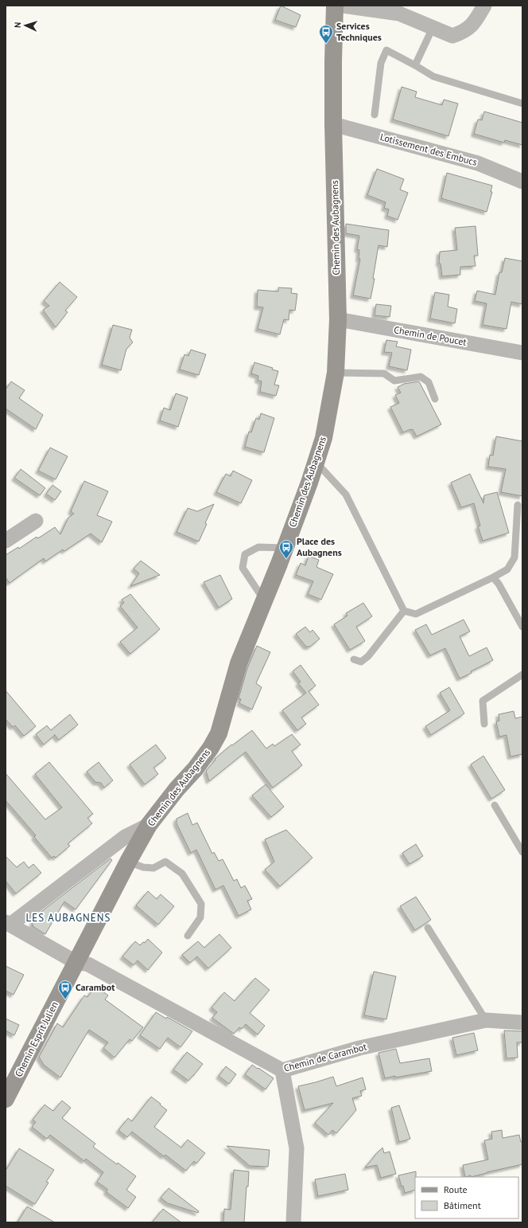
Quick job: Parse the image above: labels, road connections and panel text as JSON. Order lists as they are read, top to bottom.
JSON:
{
  "streets": {
    "street": [
      "Lotissement des Embucs",
      "Chemin des Aubagnens",
      "Chemin de Poucet",
      "Chemin Esprit Julien",
      "Chemin de Carambot"
    ]
  },
  "crossings": [
    ["Lotissement des Embucs", "Chemin des Aubagnens"],
    ["Chemin des Aubagnens", "Chemin de Poucet"],
    ["Chemin des Aubagnens", "Chemin Esprit Julien"],
    ["Chemin des Aubagnens", "Chemin de Carambot"],
    ["Chemin Esprit Julien", "Chemin de Carambot"]
  ],
  "districts": ["LES AUBAGNENS"],
  "places": {
    "bus stop": ["Services Techniques", "Place des Aubagnens", "Carambot"]
  },
  "legend": ["Route", "Bâtiment"],
  "north": "left"
}
